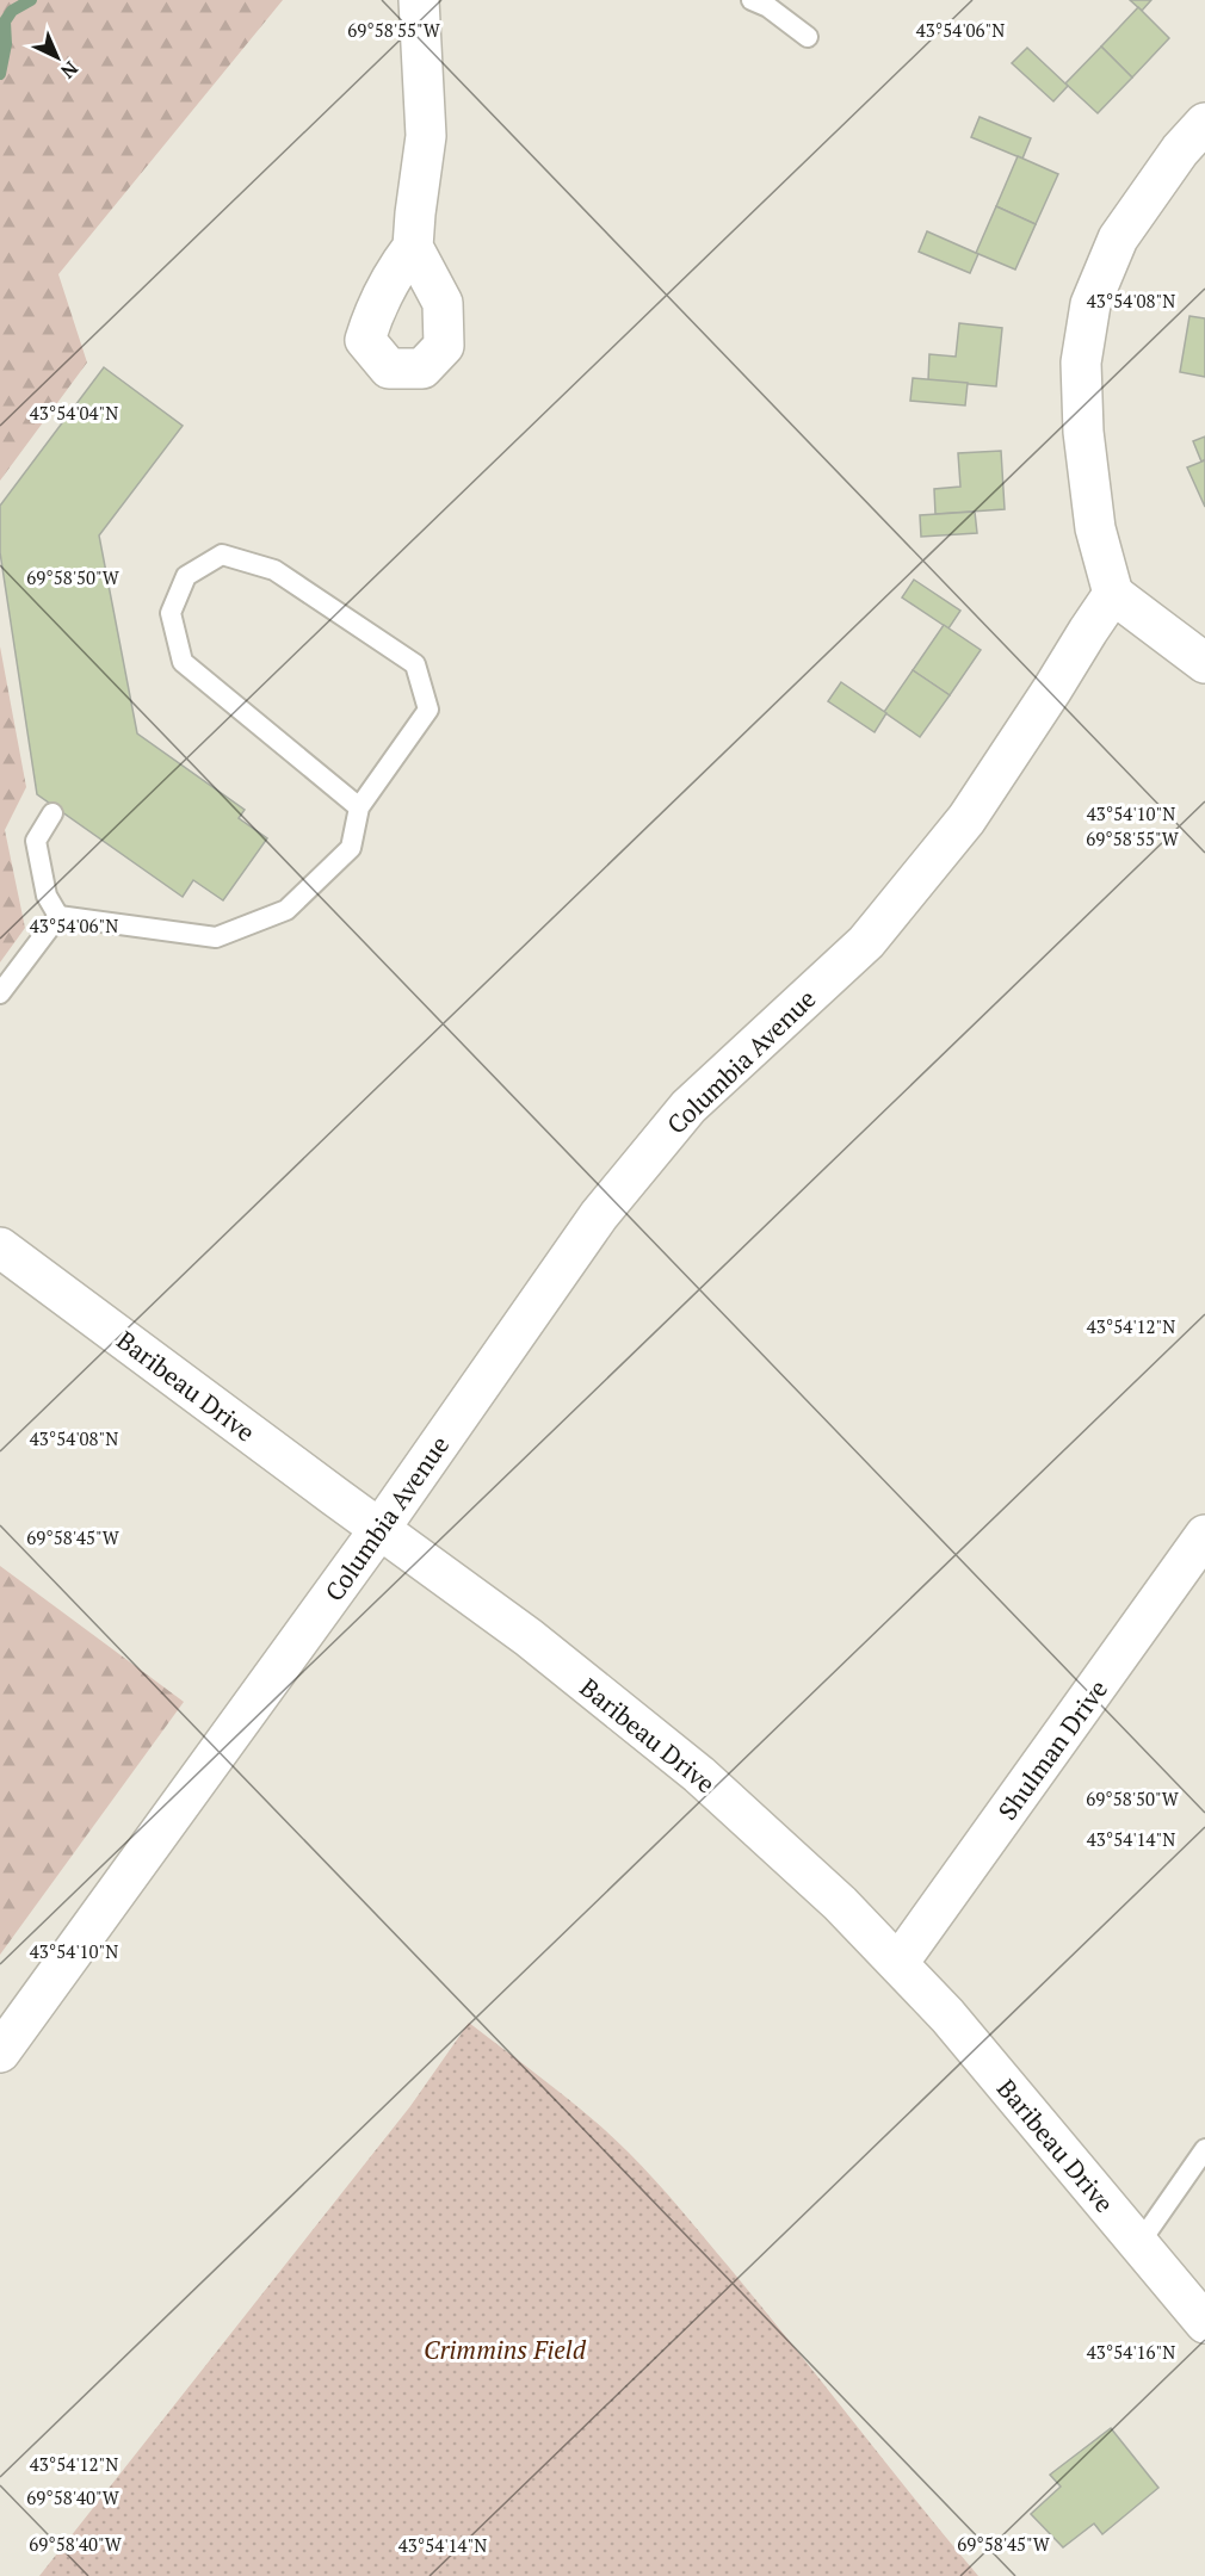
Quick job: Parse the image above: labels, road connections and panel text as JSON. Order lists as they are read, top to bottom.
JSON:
{
  "streets": {
    "street": ["Columbia Avenue", "Baribeau Drive", "Shulman Drive"]
  },
  "crossings": [
    ["Columbia Avenue", "Baribeau Drive"],
    ["Baribeau Drive", "Shulman Drive"]
  ],
  "parks": ["Crimmins Field"],
  "north": "bottom right",
  "coordinates": [
    "43°54'06\"N",
    "69°58'55\"W",
    "43°54'08\"N",
    "43°54'04\"N",
    "69°58'50\"W",
    "43°54'10\"N",
    "43°54'12\"N",
    "69°58'45\"W",
    "43°54'14\"N",
    "43°54'16\"N",
    "69°58'40\"W"
  ]
}
